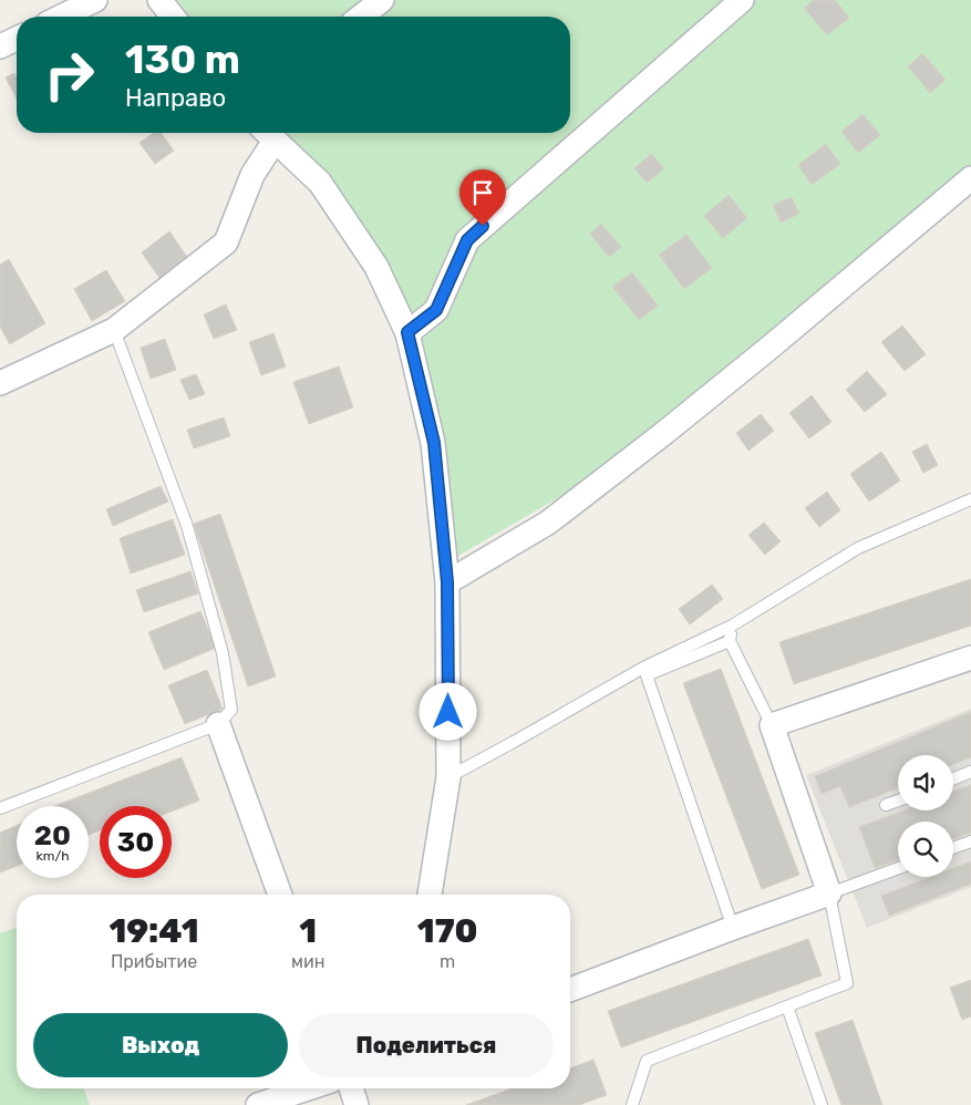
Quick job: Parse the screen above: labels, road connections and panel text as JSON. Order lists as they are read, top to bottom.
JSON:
{
  "page": {
    "turn": ["130 m", "Направо"],
    "speed": "20 km/h",
    "limit": "30",
    "eta": [
      "19:41",
      "Прибытие",
      "1",
      "мин",
      "170",
      "m"
    ],
    "buttons": ["Выход", "Поделиться"]
  }
}
